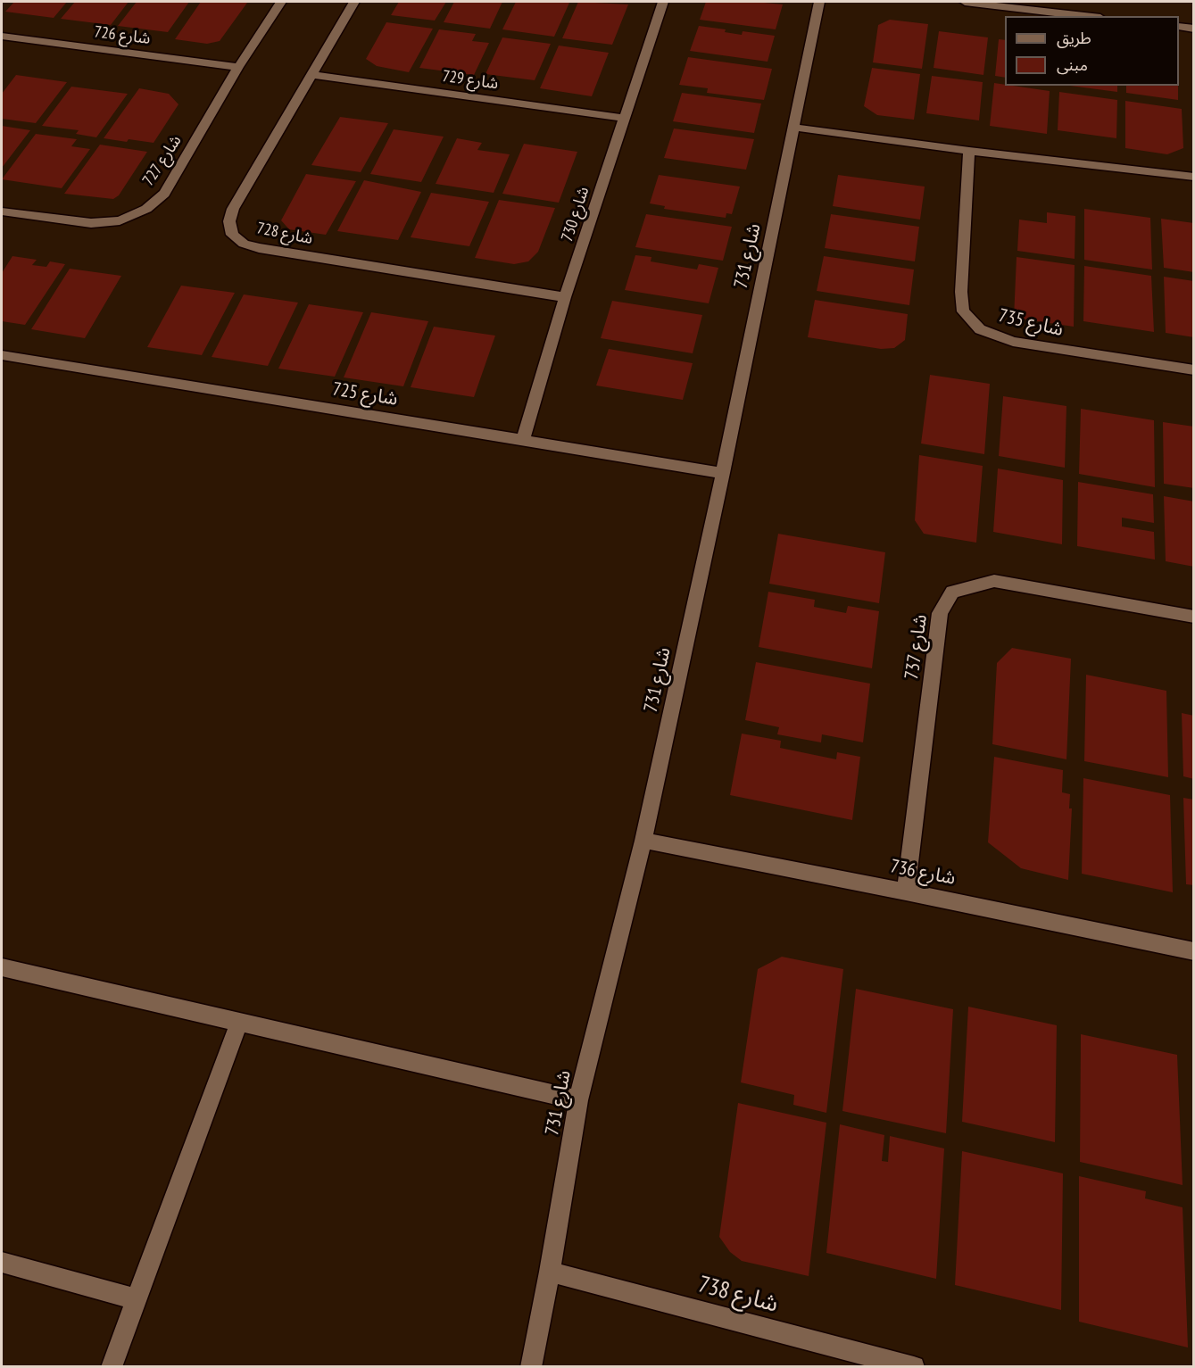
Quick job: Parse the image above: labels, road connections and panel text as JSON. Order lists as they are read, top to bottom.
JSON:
{
  "streets": {
    "street": [
      "شارع 726",
      "شارع 729",
      "شارع 727",
      "شارع 730",
      "شارع 728",
      "شارع 731",
      "شارع 735",
      "شارع 725",
      "شارع 737",
      "شارع 736",
      "شارع 738"
    ]
  },
  "crossings": [
    ["شارع 726", "شارع 727"],
    ["شارع 729", "شارع 730"],
    ["شارع 729", "شارع 728"],
    ["شارع 730", "شارع 728"],
    ["شارع 730", "شارع 725"],
    ["شارع 731", "شارع 725"],
    ["شارع 731", "شارع 736"],
    ["شارع 731", "شارع 738"],
    ["شارع 737", "شارع 736"]
  ],
  "legend": ["طريق", "مبنى"]
}
